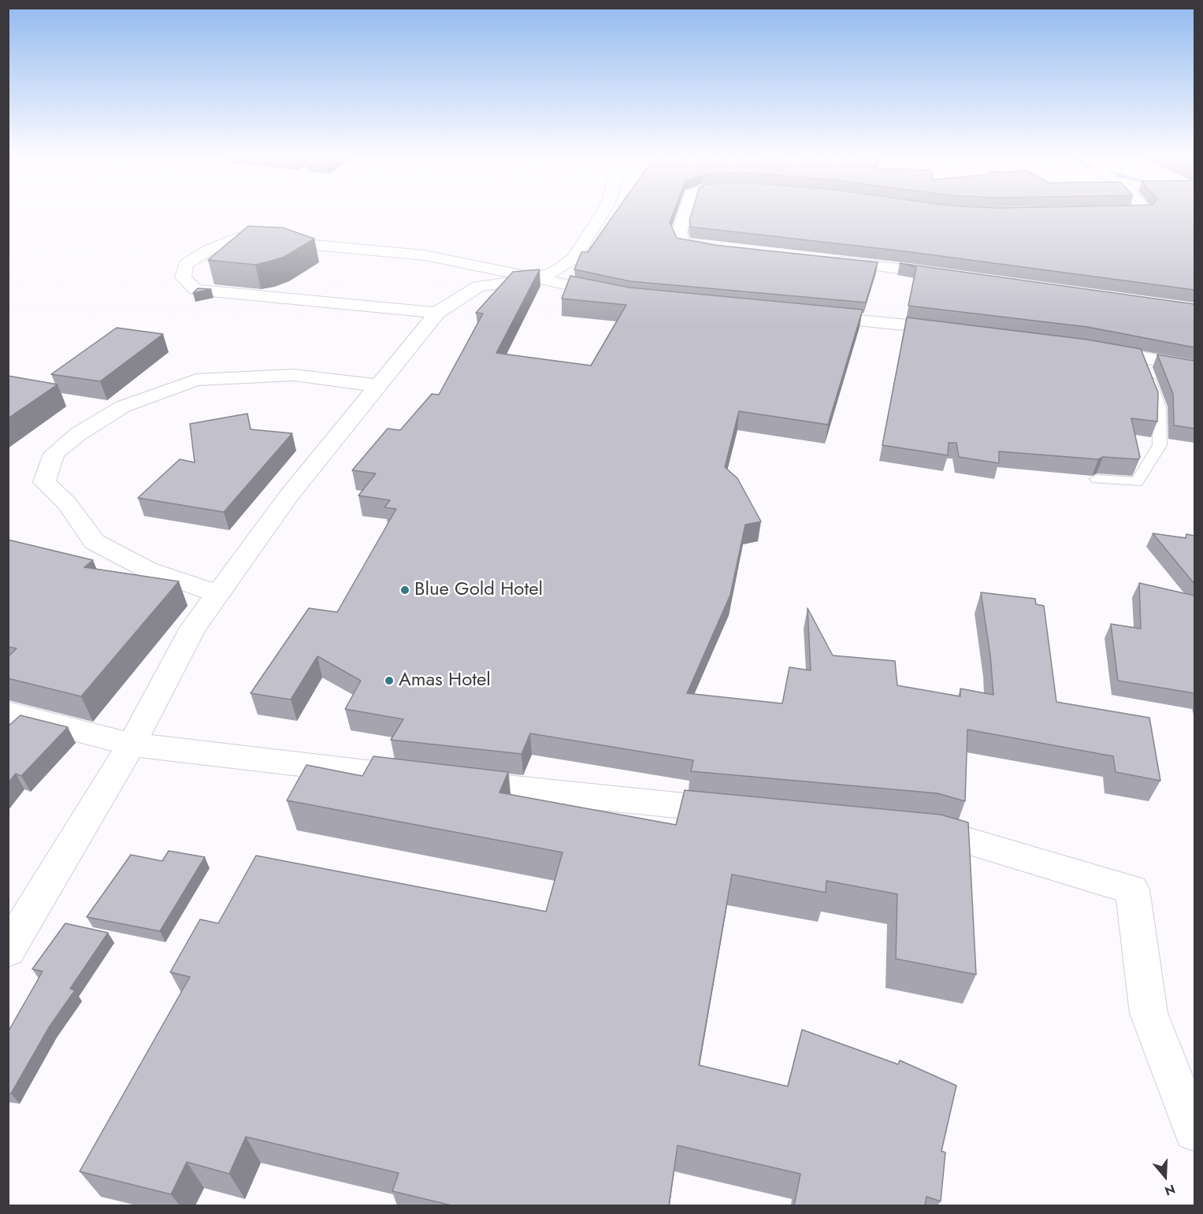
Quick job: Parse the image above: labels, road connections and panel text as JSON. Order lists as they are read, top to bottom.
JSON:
{
  "places": ["Blue Gold Hotel", "Amas Hotel"],
  "north": "bottom"
}
